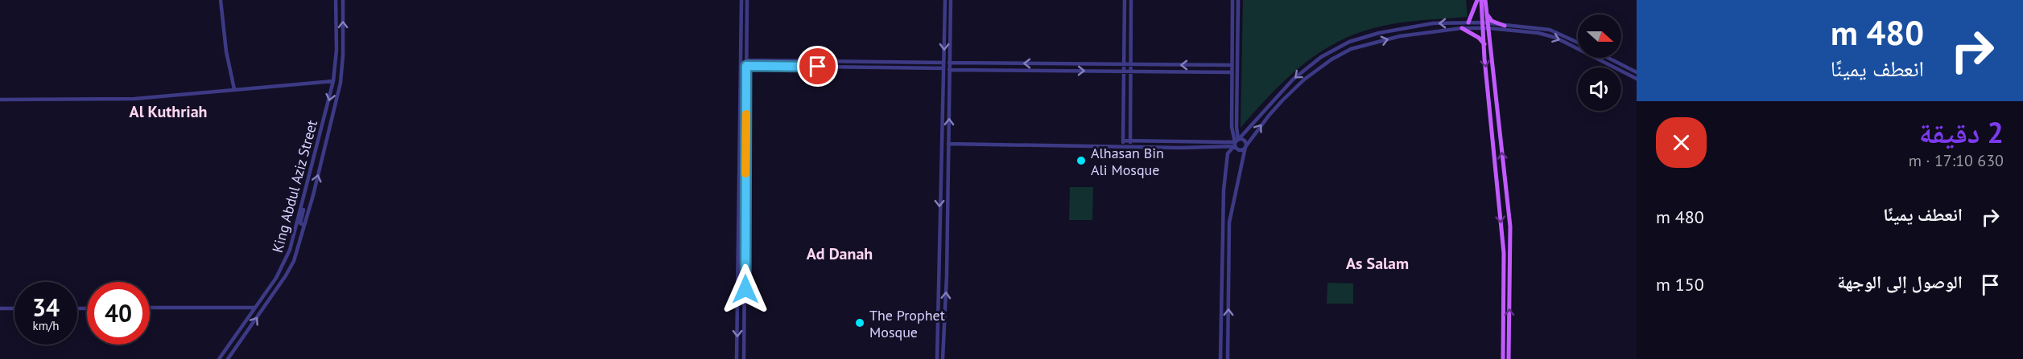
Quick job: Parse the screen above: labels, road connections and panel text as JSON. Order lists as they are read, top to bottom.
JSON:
{
  "streets": {
    "street": ["King Abdul Aziz Street"]
  },
  "districts": ["Al Kuthriah", "Ad Danah", "As Salam"],
  "places": ["Alhasan Bin Ali Mosque", "The Prophet Mosque"],
  "north": "right",
  "page": {
    "turn": ["480 m", "انعطف يمينًا"],
    "heading": ["2 دقيقة", "630 m · 17:10"],
    "list": [
      {
        "name": "انعطف يمينًا",
        "value": "480 m"
      },
      {
        "name": "الوصول إلى الوجهة",
        "value": "150 m"
      }
    ],
    "speed": "34 km/h",
    "limit": "40"
  }
}
